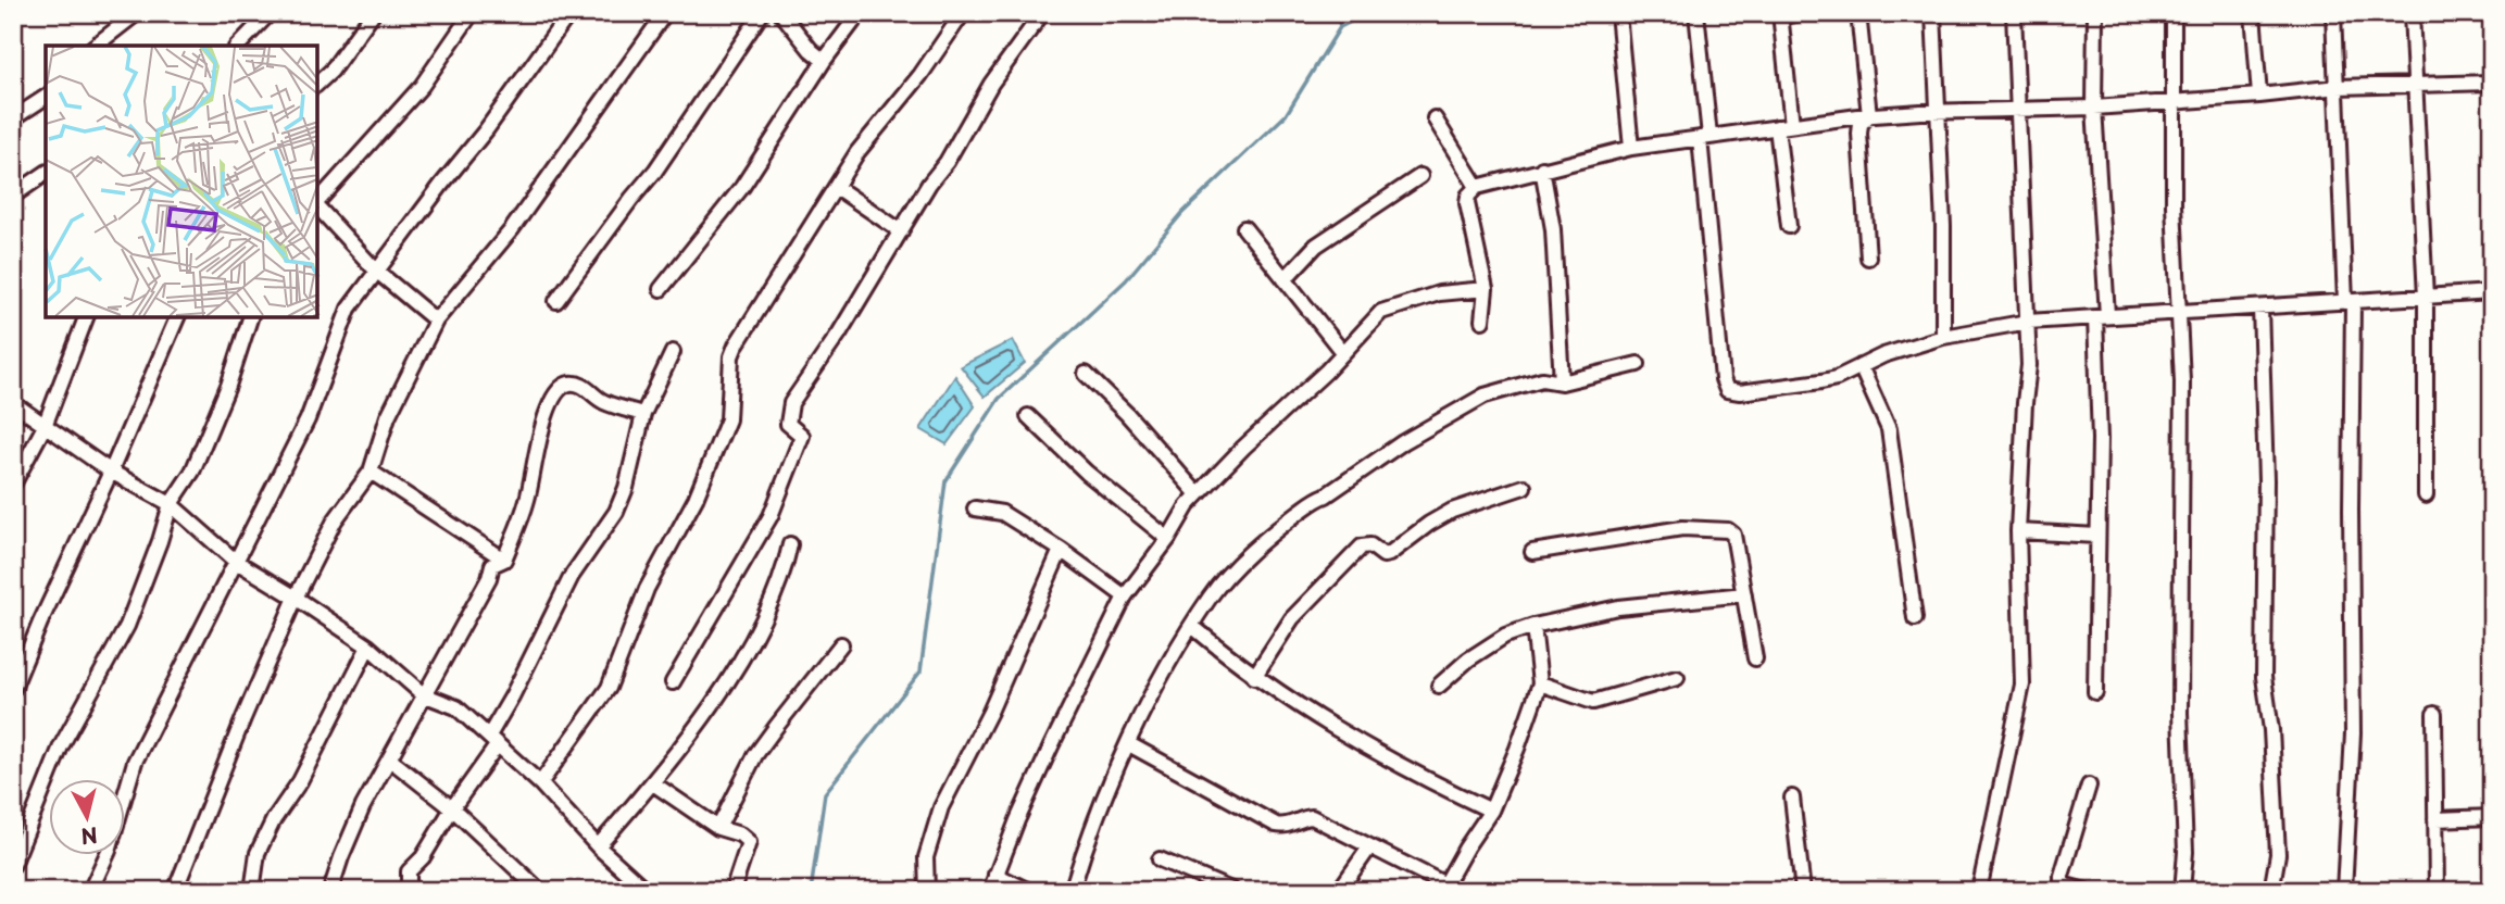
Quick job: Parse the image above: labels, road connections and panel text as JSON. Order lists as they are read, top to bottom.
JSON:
{
  "north": "bottom"
}
